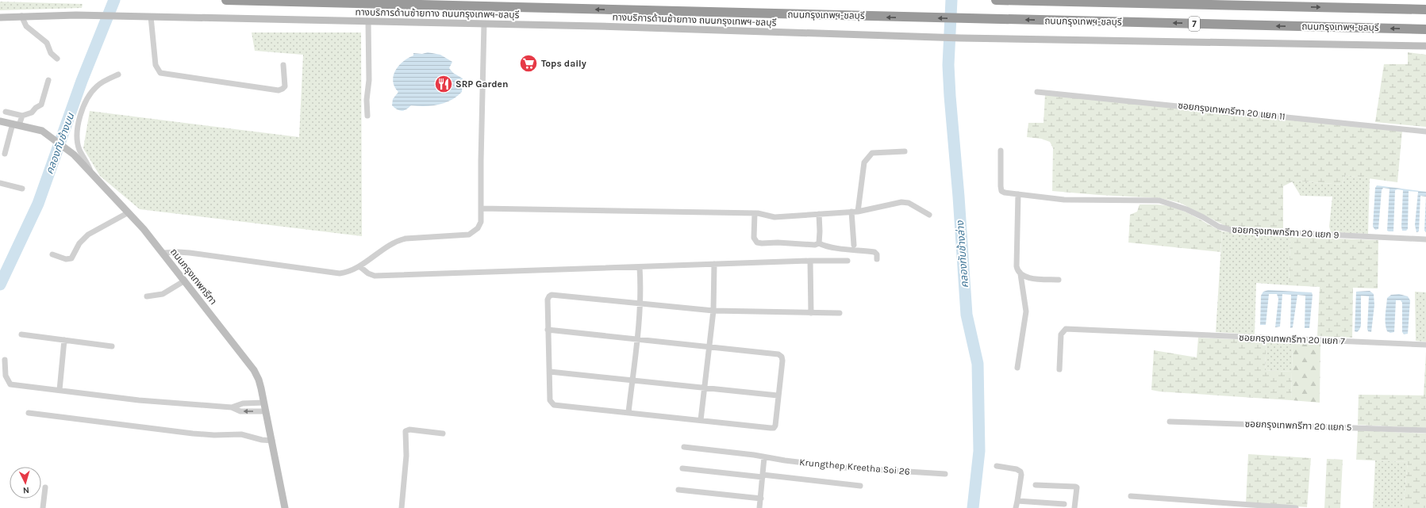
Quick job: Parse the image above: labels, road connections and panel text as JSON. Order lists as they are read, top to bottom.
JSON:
{
  "streets": {
    "highway": ["ถนนกรุงเทพฯ-ชลบุรี", "7"],
    "main road": ["ทางบริการด้านซ้ายทาง ถนนกรุงเทพฯ-ชลบุรี", "ถนนกรุงเทพกรีฑา"],
    "street": [
      "ซอยกรุงเทพกรีฑา 20 แยก 11",
      "ซอยกรุงเทพกรีฑา 20 แยก 9",
      "ซอยกรุงเทพกรีฑา 20 แยก 7",
      "ซอยกรุงเทพกรีฑา 20 แยก 5",
      "Krungthep Kreetha Soi 26"
    ]
  },
  "water": ["คลองทับช้างบน", "คลองทับช้างล่าง"],
  "places": {
    "supermarket": ["Tops daily"],
    "restaurant": ["SRP Garden"]
  },
  "north": "bottom"
}
